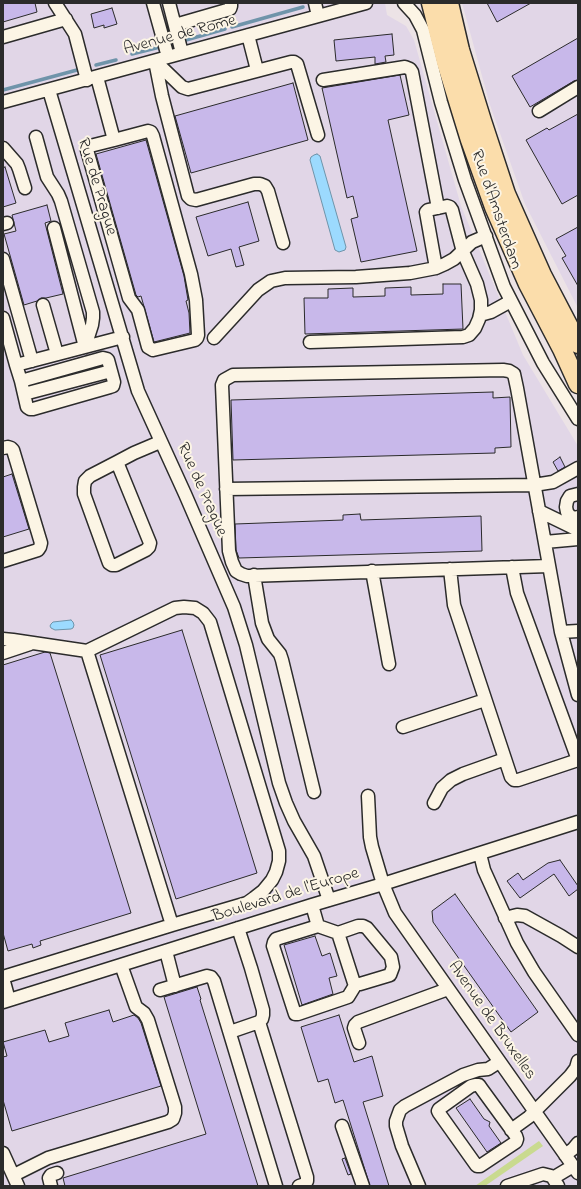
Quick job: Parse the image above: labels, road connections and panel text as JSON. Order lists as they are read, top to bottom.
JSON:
{
  "streets": {
    "street": [
      "Avenue de Rome",
      "Rue de Prague",
      "Rue d'Amsterdam",
      "Boulevard de l'Europe",
      "Avenue de Bruxelles"
    ]
  },
  "crossings": [
    ["Avenue de Rome", "Rue de Prague"],
    ["Rue de Prague", "Boulevard de l'Europe"],
    ["Boulevard de l'Europe", "Avenue de Bruxelles"]
  ]
}
